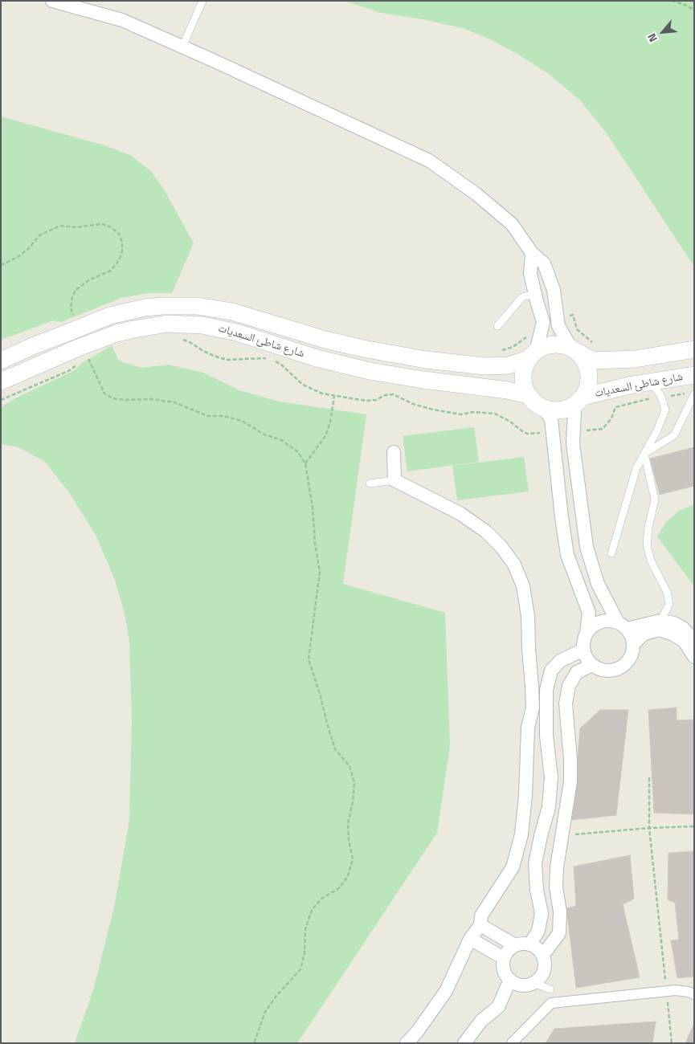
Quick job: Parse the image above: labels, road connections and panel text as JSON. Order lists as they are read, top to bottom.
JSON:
{
  "streets": {
    "street": ["شارع شاطئ السعديات"]
  },
  "north": "bottom left"
}
